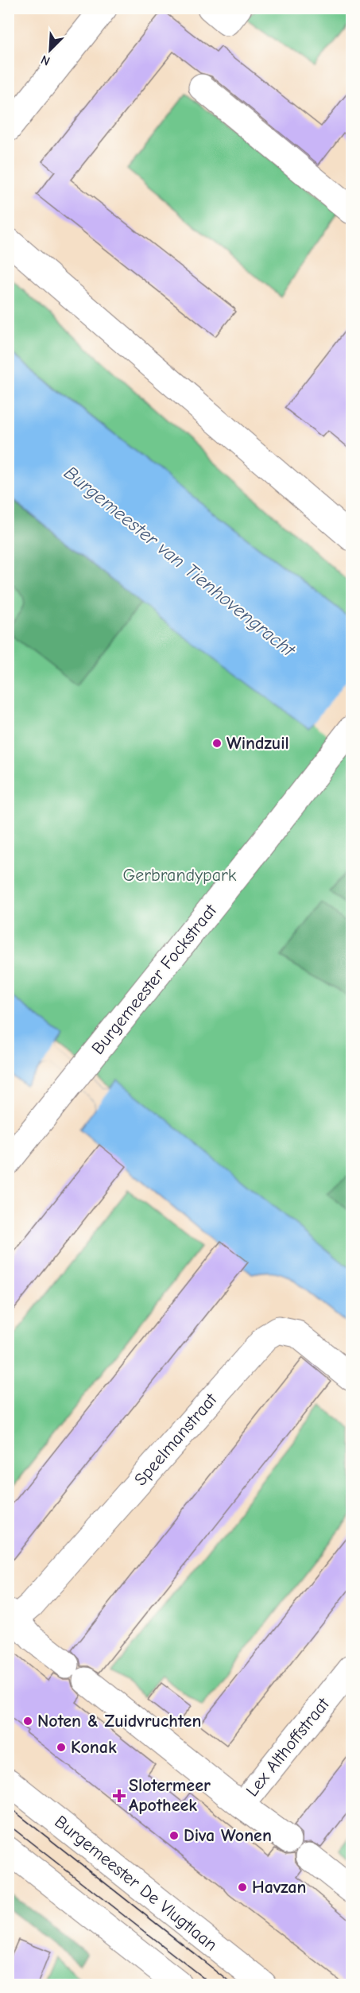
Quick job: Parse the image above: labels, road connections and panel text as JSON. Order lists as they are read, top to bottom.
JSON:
{
  "streets": {
    "street": [
      "Burgemeester Fockstraat",
      "Speelmanstraat",
      "Lex Althoffstraat",
      "Burgemeester De Vlugtlaan"
    ]
  },
  "water": ["Burgemeester van Tienhovengracht"],
  "parks": ["Gerbrandypark"],
  "places": {
    "other": [
      "Windzuil",
      "Noten & Zuidvruchten",
      "Konak",
      "Diva Wonen",
      "Havzan"
    ],
    "health": ["Slotermeer Apotheek"]
  },
  "north": "bottom left"
}
